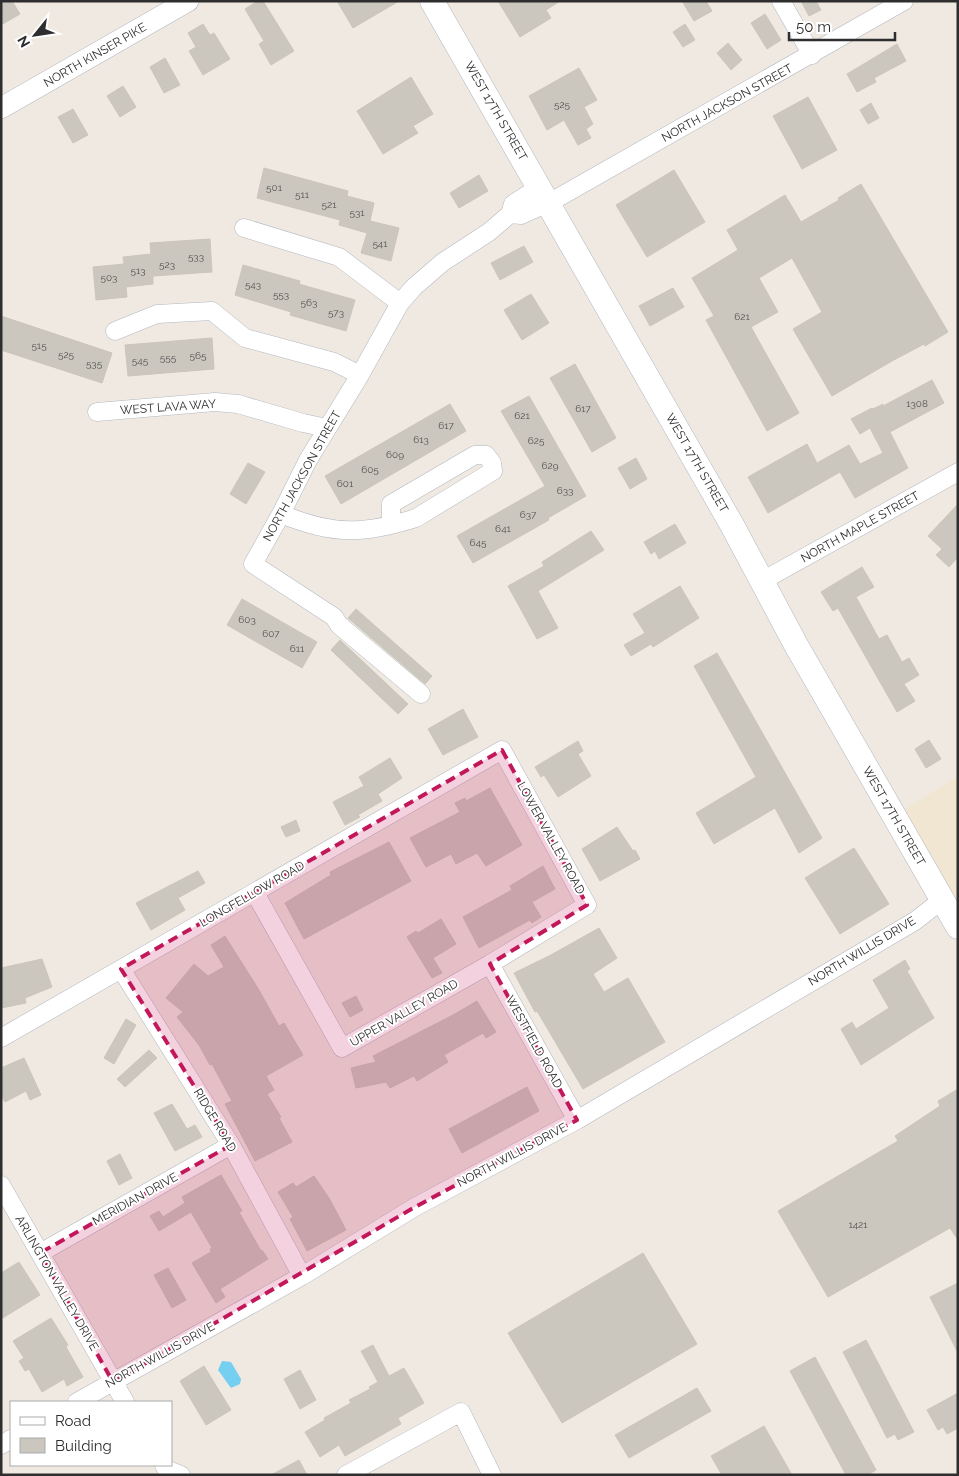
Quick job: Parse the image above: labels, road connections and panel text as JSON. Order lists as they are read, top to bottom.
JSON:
{
  "streets": {
    "main road": ["WEST 17TH STREET"],
    "street": [
      "NORTH KINSER PIKE",
      "NORTH JACKSON STREET",
      "WEST LAVA WAY",
      "NORTH MAPLE STREET",
      "LOWER VALLEY ROAD",
      "LONGFELLOW ROAD",
      "NORTH WILLIS DRIVE",
      "UPPER VALLEY ROAD",
      "WESTFIELD ROAD",
      "RIDGE ROAD",
      "MERIDIAN DRIVE",
      "ARLINGTON VALLEY DRIVE"
    ]
  },
  "crossings": [
    ["NORTH JACKSON STREET", "WEST 17TH STREET"],
    ["NORTH JACKSON STREET", "WEST LAVA WAY"],
    ["WEST 17TH STREET", "NORTH MAPLE STREET"],
    ["WEST 17TH STREET", "NORTH WILLIS DRIVE"],
    ["LOWER VALLEY ROAD", "LONGFELLOW ROAD"],
    ["LOWER VALLEY ROAD", "UPPER VALLEY ROAD"],
    ["LOWER VALLEY ROAD", "WESTFIELD ROAD"],
    ["LONGFELLOW ROAD", "UPPER VALLEY ROAD"],
    ["LONGFELLOW ROAD", "RIDGE ROAD"],
    ["NORTH WILLIS DRIVE", "WESTFIELD ROAD"],
    ["NORTH WILLIS DRIVE", "RIDGE ROAD"],
    ["NORTH WILLIS DRIVE", "ARLINGTON VALLEY DRIVE"],
    ["UPPER VALLEY ROAD", "WESTFIELD ROAD"],
    ["RIDGE ROAD", "MERIDIAN DRIVE"],
    ["MERIDIAN DRIVE", "ARLINGTON VALLEY DRIVE"]
  ],
  "house_numbers": [
    "525",
    "501",
    "511",
    "521",
    "531",
    "541",
    "533",
    "523",
    "513",
    "503",
    "543",
    "553",
    "563",
    "573",
    "621",
    "515",
    "525",
    "565",
    "555",
    "545",
    "535",
    "1308",
    "617",
    "621",
    "617",
    "613",
    "625",
    "609",
    "629",
    "605",
    "601",
    "633",
    "637",
    "641",
    "645",
    "603",
    "607",
    "611",
    "1421"
  ],
  "legend": ["Road", "Building"],
  "scale_bar": "50 m",
  "north": "bottom left"
}
